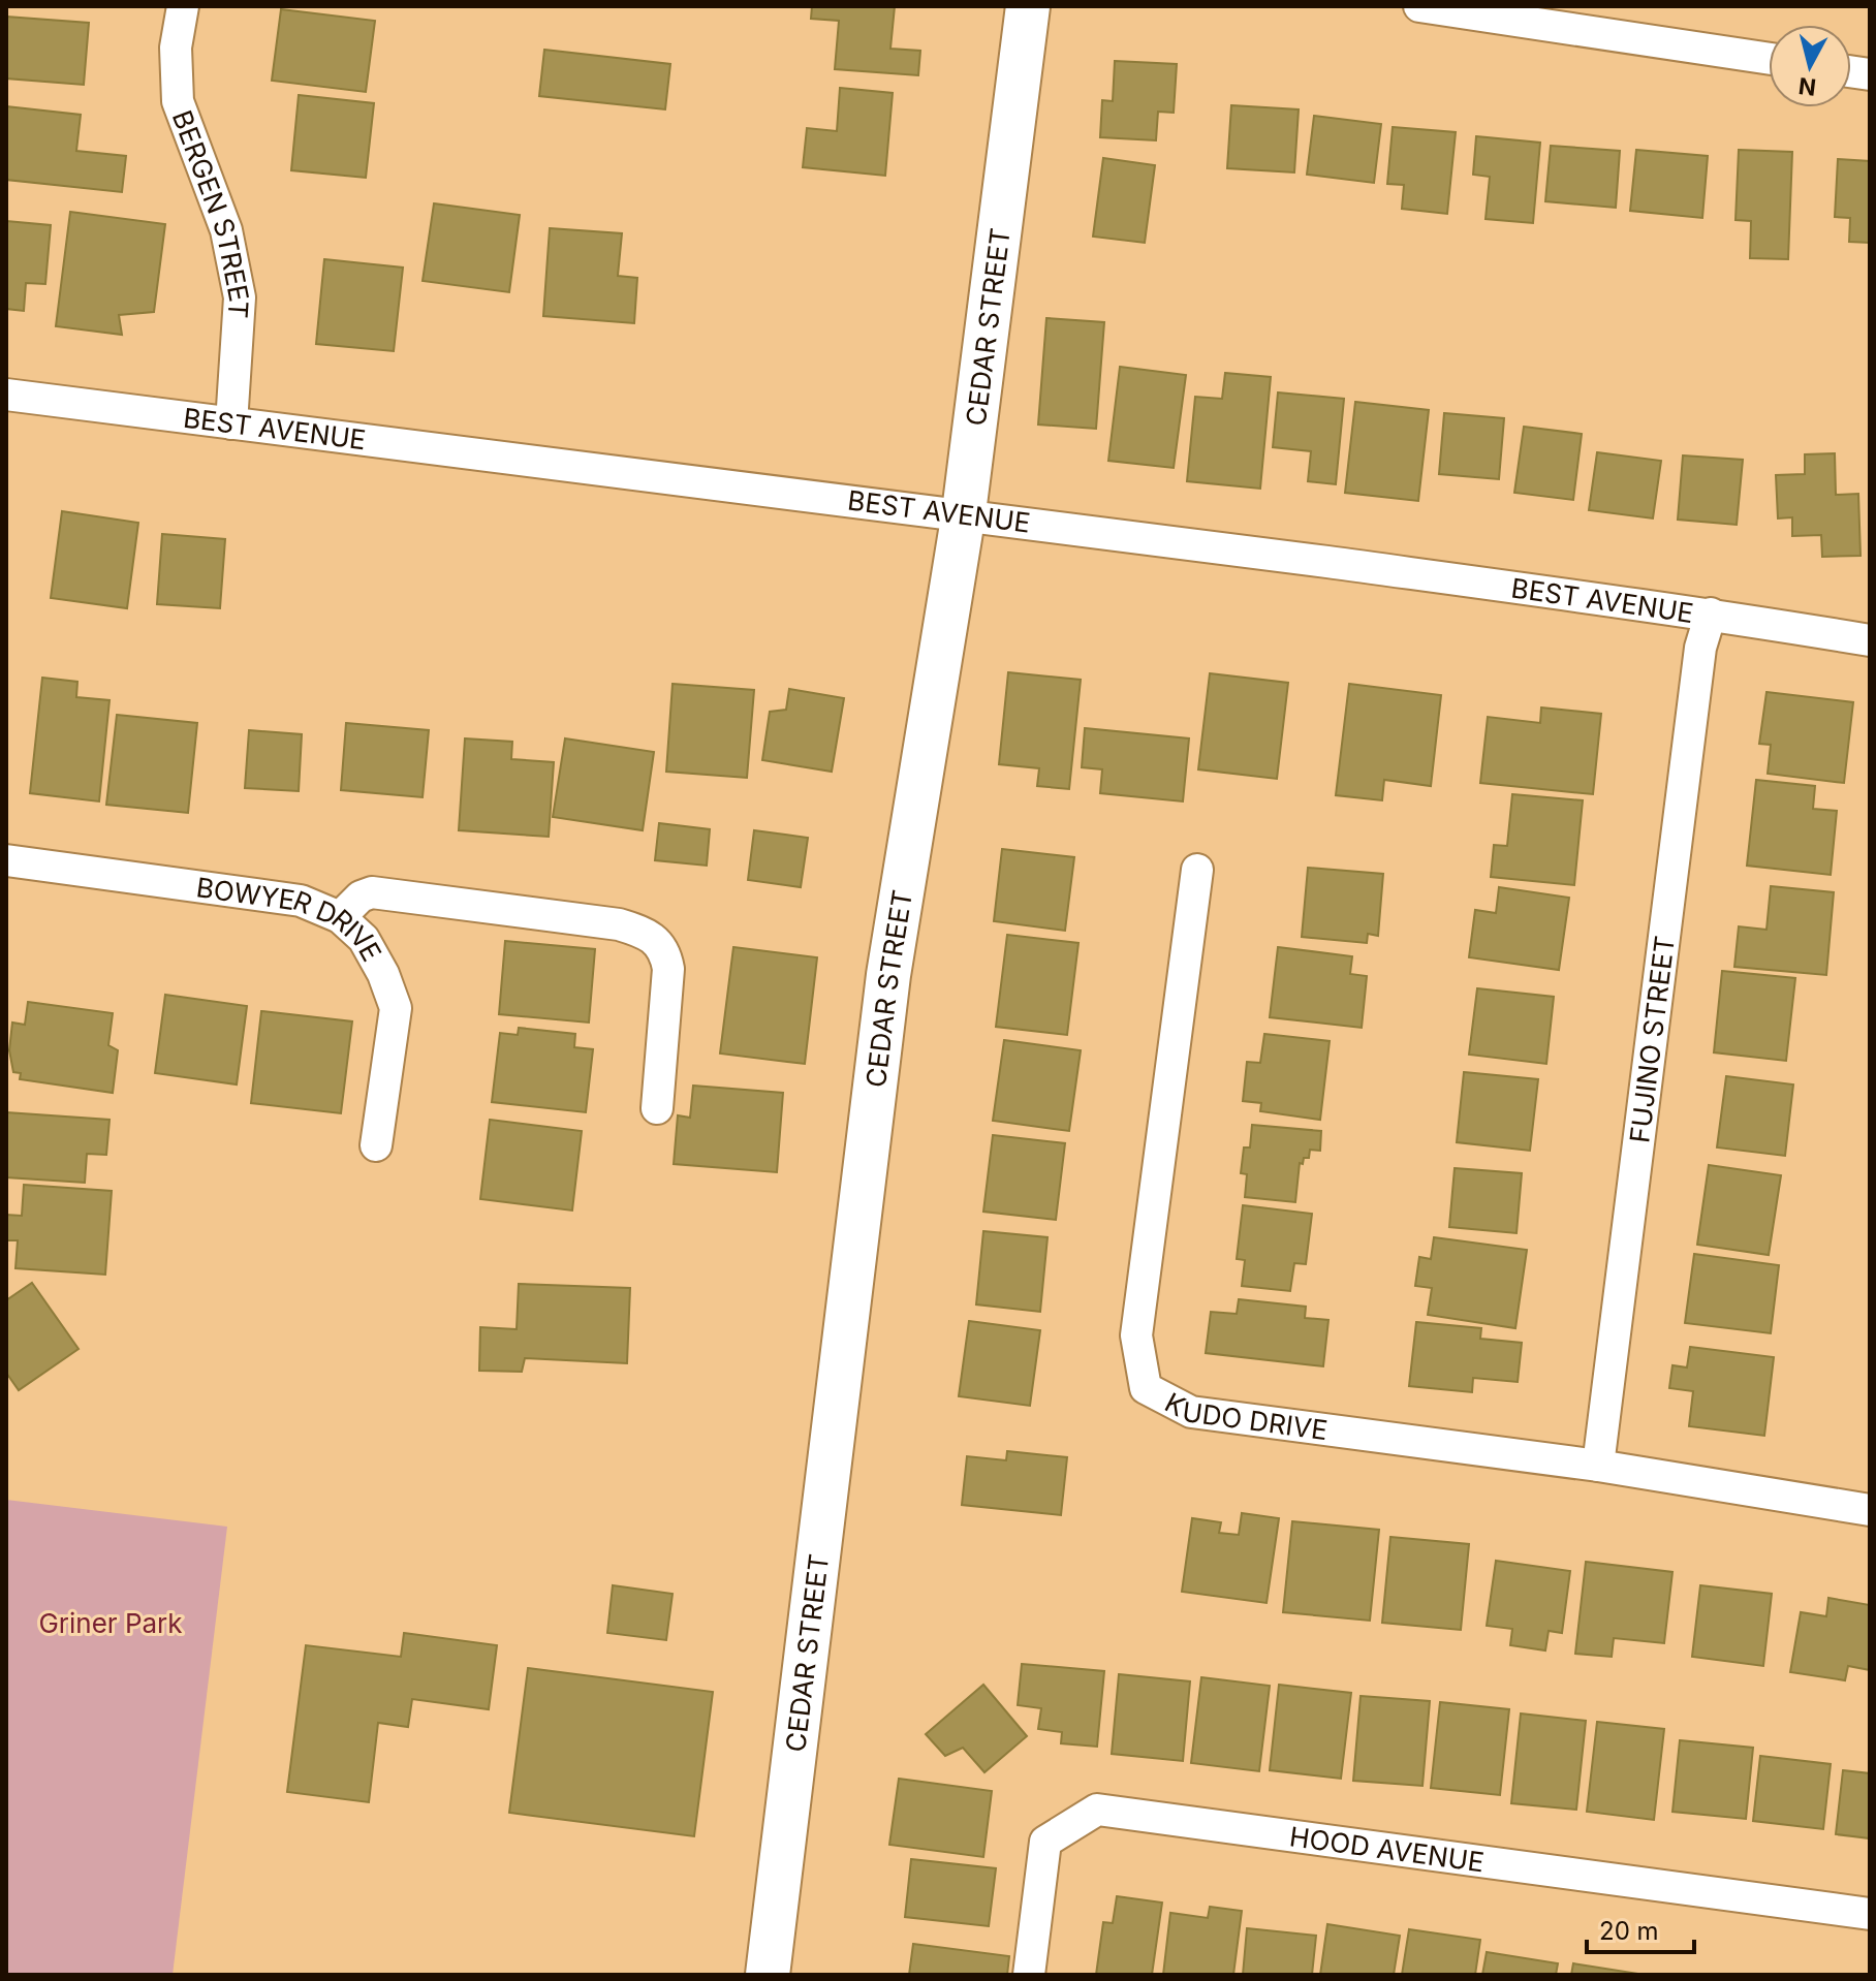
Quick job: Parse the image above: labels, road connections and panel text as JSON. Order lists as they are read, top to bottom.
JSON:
{
  "streets": {
    "main road": ["CEDAR STREET"],
    "street": [
      "BERGEN STREET",
      "BEST AVENUE",
      "BOWYER DRIVE",
      "FUJINO STREET",
      "KUDO DRIVE",
      "HOOD AVENUE"
    ]
  },
  "crossings": [
    ["BERGEN STREET", "BEST AVENUE"],
    ["CEDAR STREET", "BEST AVENUE"],
    ["BEST AVENUE", "FUJINO STREET"],
    ["FUJINO STREET", "KUDO DRIVE"]
  ],
  "parks": ["Griner Park"],
  "scale_bar": "20 m",
  "north": "bottom"
}
